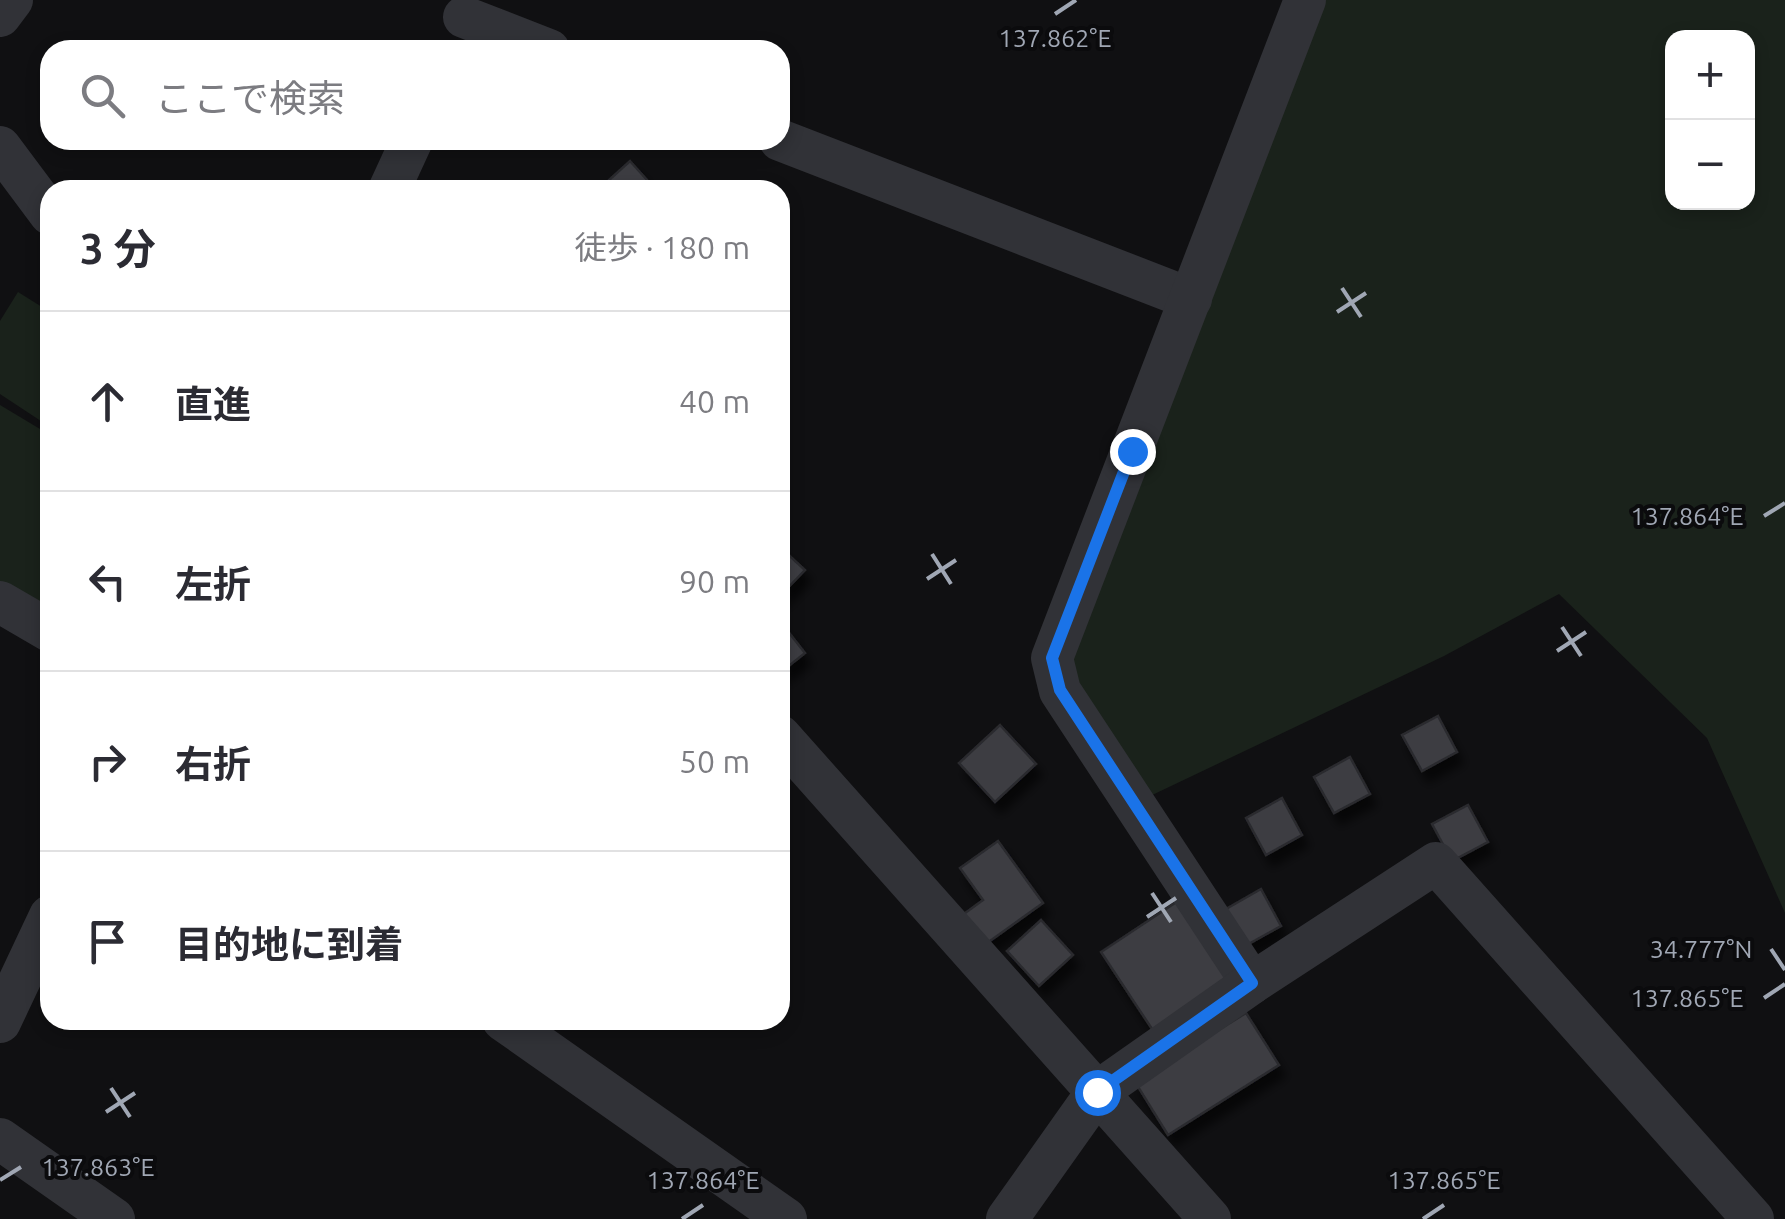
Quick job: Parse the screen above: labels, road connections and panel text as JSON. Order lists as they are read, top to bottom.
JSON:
{
  "page": {
    "map_buttons": ["+", "−"],
    "search": "ここで検索",
    "heading": ["3 分", "徒歩 · 180 m"],
    "list": [
      ["直進", "40 m"],
      ["左折", "90 m"],
      ["右折", "50 m"],
      "目的地に到着"
    ]
  },
  "coordinates": [
    "137.862°E",
    "137.864°E",
    "34.777°N",
    "137.865°E",
    "137.863°E"
  ]
}
